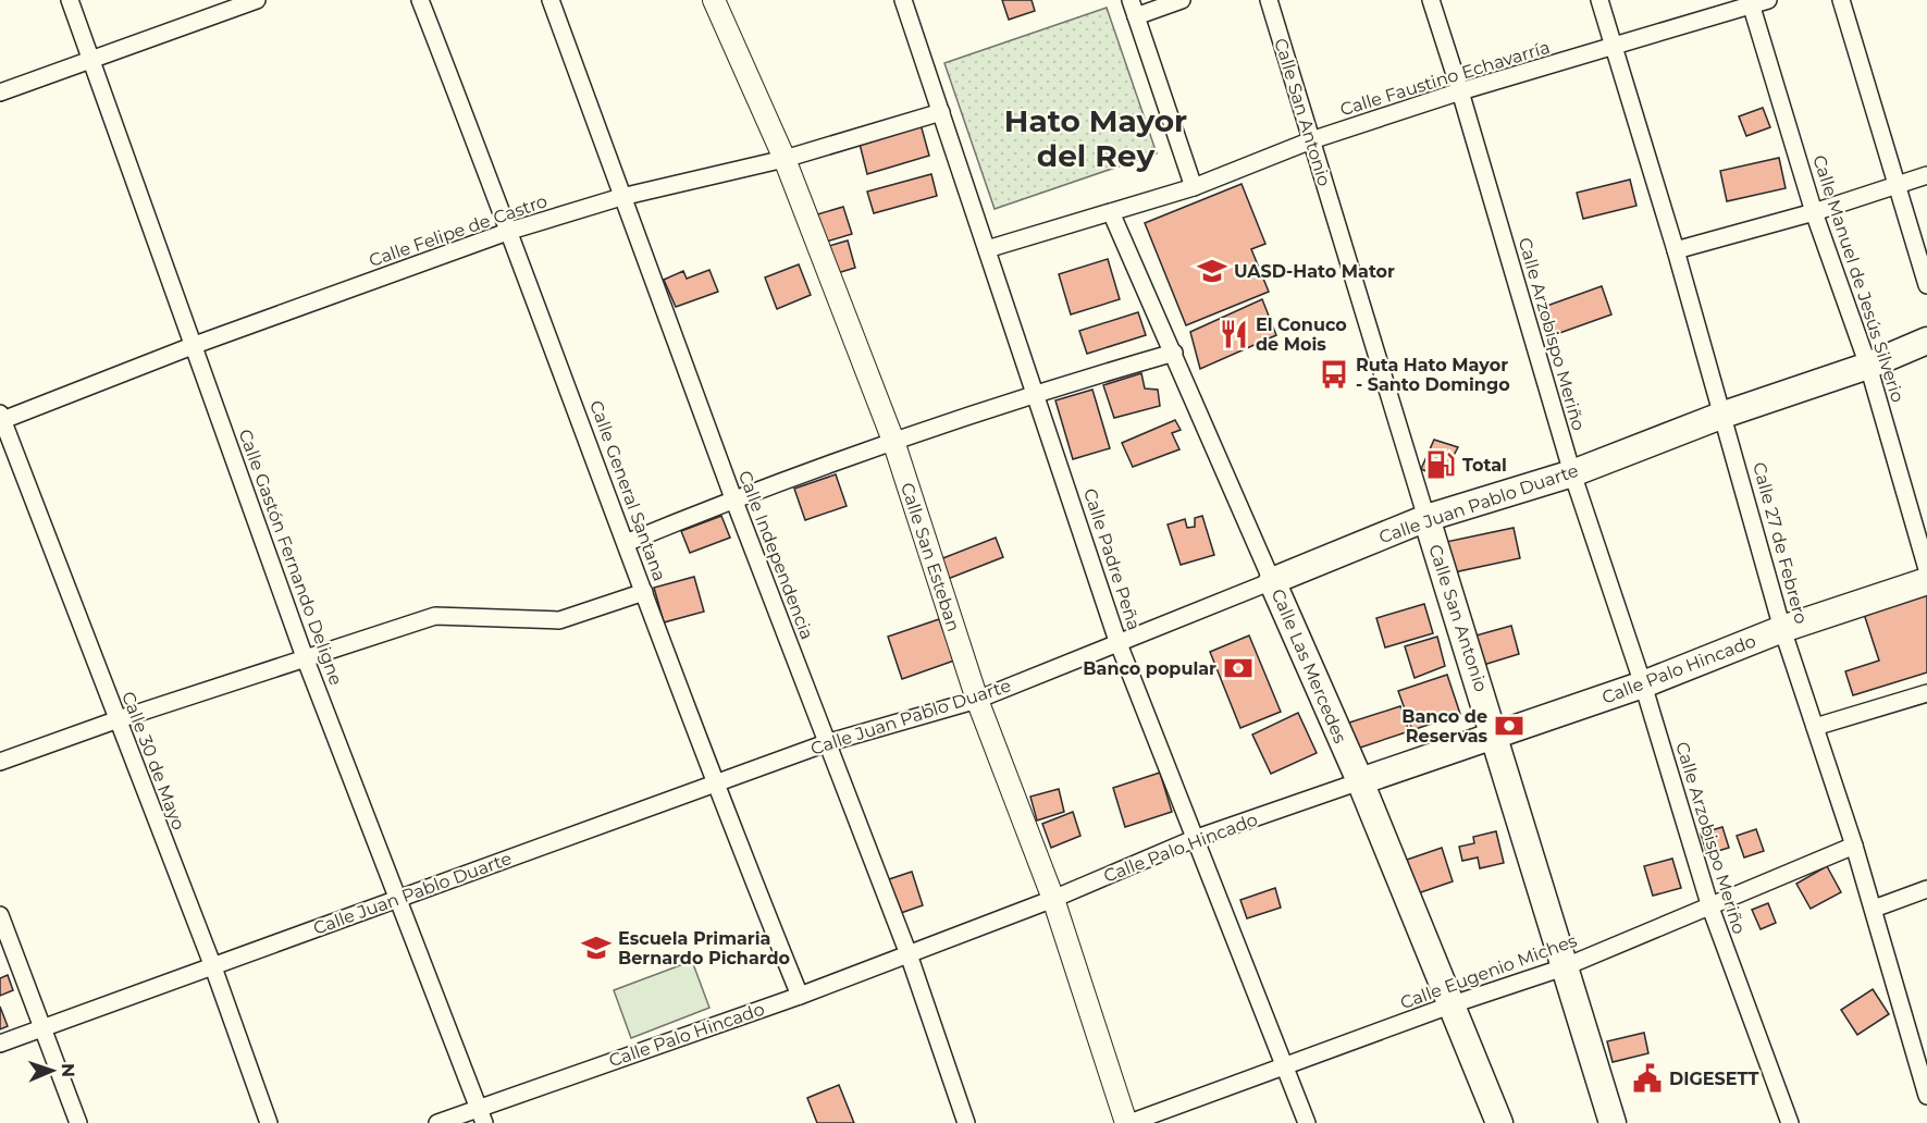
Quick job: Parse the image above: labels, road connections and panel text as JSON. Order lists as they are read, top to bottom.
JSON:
{
  "streets": {
    "main road": [
      "Calle San Antonio",
      "Calle Juan Pablo Duarte",
      "Calle Las Mercedes",
      "Calle Palo Hincado"
    ],
    "street": [
      "Calle Faustino Echavarría",
      "Calle Felipe de Castro",
      "Calle Manuel de Jesús Silverio",
      "Calle Arzobispo Meriño",
      "Calle General Santana",
      "Calle 27 de Febrero",
      "Calle Independencia",
      "Calle Gastón Fernando Deligne",
      "Calle San Esteban",
      "Calle Padre Peña",
      "Calle 30 de Mayo",
      "Calle Eugenio Miches"
    ]
  },
  "crossings": [
    ["Calle Faustino Echavarría", "Calle San Antonio"],
    ["Calle Faustino Echavarría", "Calle Manuel de Jesús Silverio"],
    ["Calle Faustino Echavarría", "Calle Arzobispo Meriño"],
    ["Calle Faustino Echavarría", "Calle 27 de Febrero"],
    ["Calle Faustino Echavarría", "Calle Padre Peña"],
    ["Calle Faustino Echavarría", "Calle Las Mercedes"],
    ["Calle San Antonio", "Calle Juan Pablo Duarte"],
    ["Calle San Antonio", "Calle Palo Hincado"],
    ["Calle San Antonio", "Calle Eugenio Miches"],
    ["Calle Felipe de Castro", "Calle General Santana"],
    ["Calle Felipe de Castro", "Calle Independencia"],
    ["Calle Felipe de Castro", "Calle Gastón Fernando Deligne"],
    ["Calle Felipe de Castro", "Calle San Esteban"],
    ["Calle Felipe de Castro", "Calle Padre Peña"],
    ["Calle Felipe de Castro", "Calle 30 de Mayo"],
    ["Calle Manuel de Jesús Silverio", "Calle Juan Pablo Duarte"],
    ["Calle Arzobispo Meriño", "Calle Juan Pablo Duarte"],
    ["Calle Arzobispo Meriño", "Calle Palo Hincado"],
    ["Calle Arzobispo Meriño", "Calle Eugenio Miches"],
    ["Calle General Santana", "Calle Juan Pablo Duarte"],
    ["Calle General Santana", "Calle Palo Hincado"],
    ["Calle Juan Pablo Duarte", "Calle 27 de Febrero"],
    ["Calle Juan Pablo Duarte", "Calle Independencia"],
    ["Calle Juan Pablo Duarte", "Calle Gastón Fernando Deligne"],
    ["Calle Juan Pablo Duarte", "Calle San Esteban"],
    ["Calle Juan Pablo Duarte", "Calle Padre Peña"],
    ["Calle Juan Pablo Duarte", "Calle Las Mercedes"],
    ["Calle Juan Pablo Duarte", "Calle 30 de Mayo"],
    ["Calle 27 de Febrero", "Calle Palo Hincado"],
    ["Calle 27 de Febrero", "Calle Eugenio Miches"],
    ["Calle Independencia", "Calle Palo Hincado"],
    ["Calle Gastón Fernando Deligne", "Calle Palo Hincado"],
    ["Calle San Esteban", "Calle Palo Hincado"],
    ["Calle San Esteban", "Calle Eugenio Miches"],
    ["Calle Padre Peña", "Calle Palo Hincado"],
    ["Calle Padre Peña", "Calle Eugenio Miches"],
    ["Calle Las Mercedes", "Calle Palo Hincado"],
    ["Calle Las Mercedes", "Calle Eugenio Miches"]
  ],
  "districts": ["Hato Mayor del Rey"],
  "places": {
    "school or university": ["UASD-Hato Mator", "Escuela Primaria Bernardo Pichardo"],
    "restaurant": ["El Conuco de Mois"],
    "bus stop": ["Ruta Hato Mayor - Santo Domingo"],
    "fuel station": ["Total"],
    "bank": ["Banco popular", "Banco de Reservas"],
    "public building": ["DIGESETT"]
  },
  "north": "right"
}
